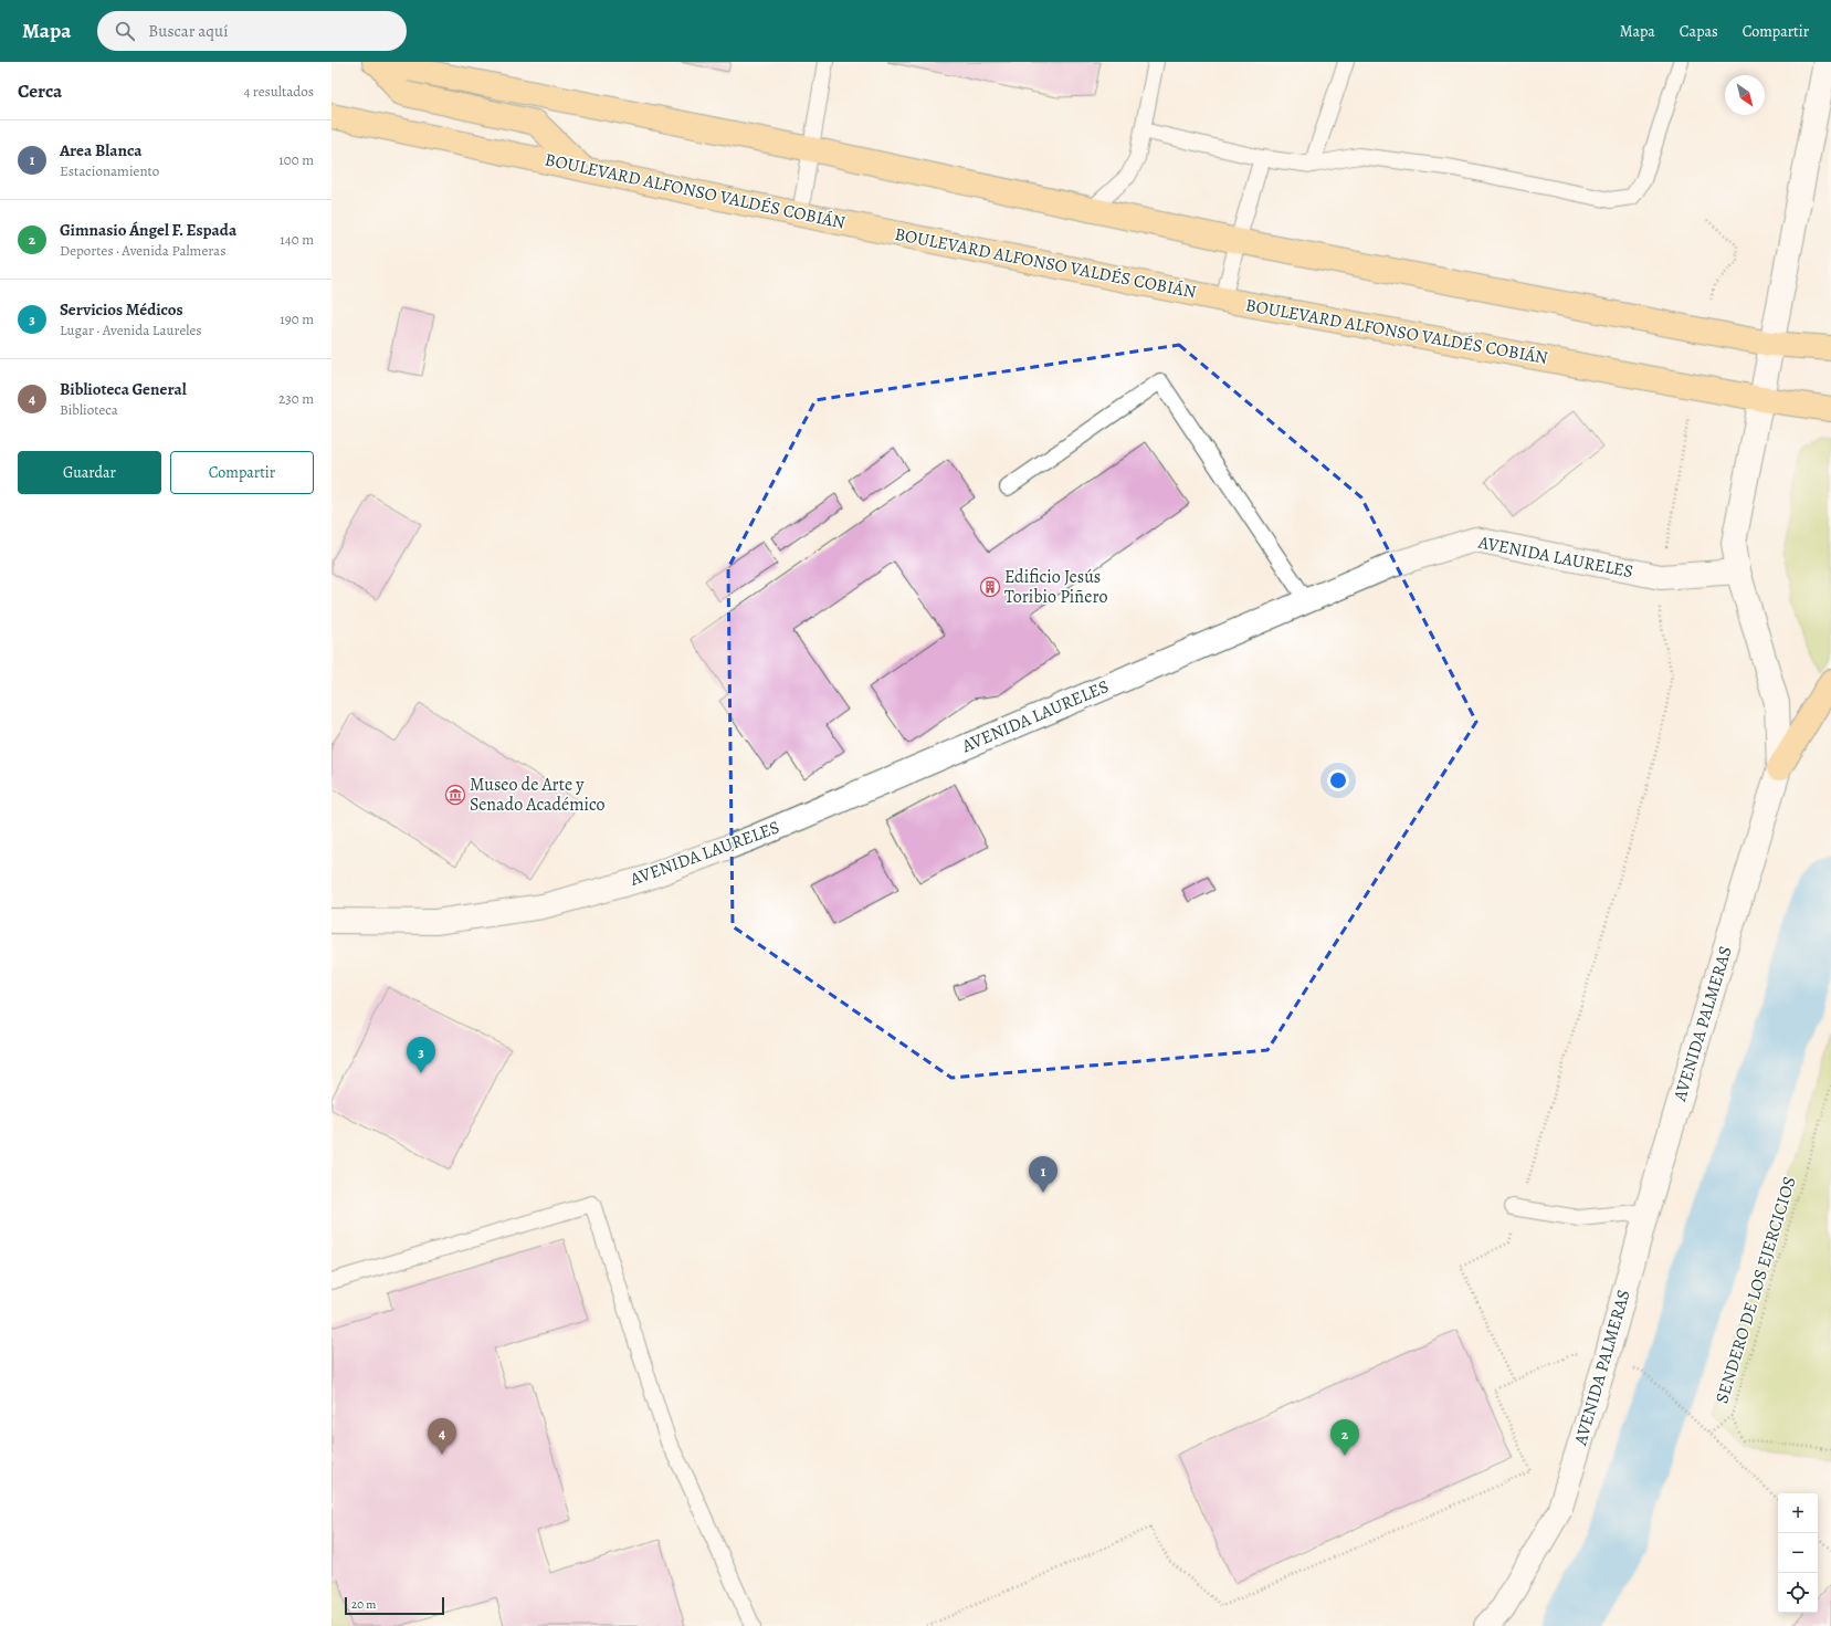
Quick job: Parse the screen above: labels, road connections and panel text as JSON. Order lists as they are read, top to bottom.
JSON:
{
  "streets": {
    "main road": ["BOULEVARD ALFONSO VALDÉS COBIÁN"],
    "street": ["AVENIDA LAURELES", "AVENIDA PALMERAS"],
    "path": ["SENDERO DE LOS EJERCICIOS"]
  },
  "crossings": [
    ["BOULEVARD ALFONSO VALDÉS COBIÁN", "AVENIDA PALMERAS"],
    ["AVENIDA LAURELES", "AVENIDA PALMERAS"]
  ],
  "places": {
    "building": ["Edificio Jesús Toribio Piñero"],
    "museum": ["Museo de Arte y Senado Académico"]
  },
  "scale_bar": "20 m",
  "north": "bottom right",
  "page": {
    "header": "Mapa",
    "search": "Buscar aquí",
    "nav": ["Mapa", "Capas", "Compartir"],
    "heading": ["Cerca", "4 resultados"],
    "list": [
      {
        "mark": "1",
        "name": "Area Blanca",
        "note": "Estacionamiento",
        "value": "100 m"
      },
      {
        "mark": "2",
        "name": "Gimnasio Ángel F. Espada",
        "note": "Deportes · Avenida Palmeras",
        "value": "140 m"
      },
      {
        "mark": "3",
        "name": "Servicios Médicos",
        "note": "Lugar · Avenida Laureles",
        "value": "190 m"
      },
      {
        "mark": "4",
        "name": "Biblioteca General",
        "note": "Biblioteca",
        "value": "230 m"
      }
    ],
    "buttons": ["Guardar", "Compartir"],
    "pins": [
      "3",
      "1",
      "4",
      "2"
    ],
    "map_buttons": ["+", "−"],
    "scale": "20 m"
  }
}
